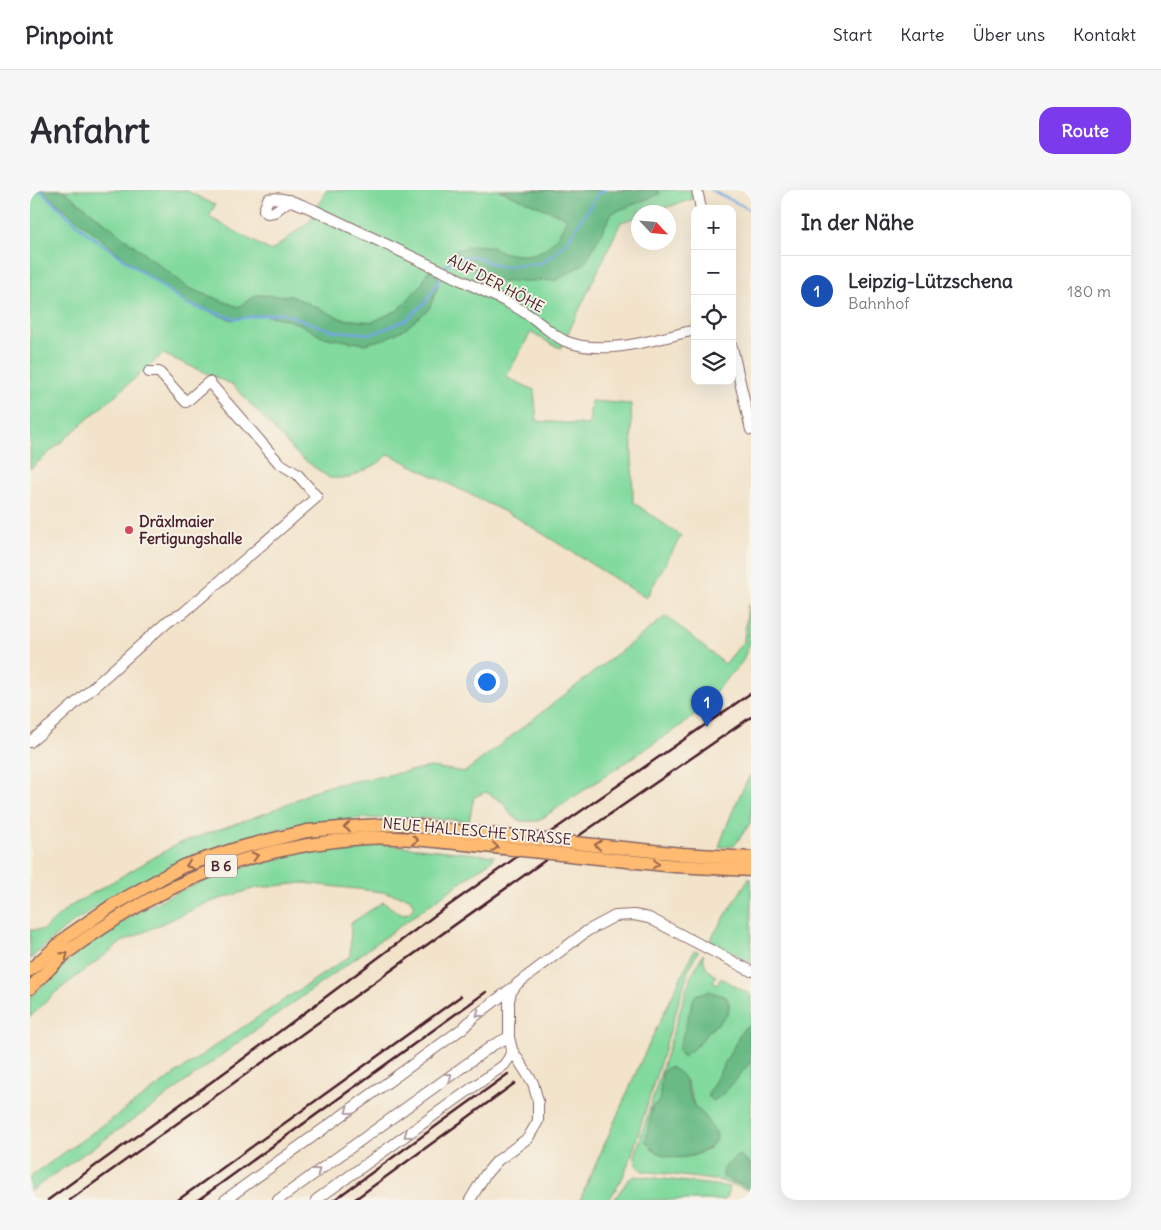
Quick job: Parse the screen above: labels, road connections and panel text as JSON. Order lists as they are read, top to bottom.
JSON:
{
  "streets": {
    "main road": ["NEUE HALLESCHE STRASSE", "B 6"],
    "street": ["AUF DER HÖHE"]
  },
  "places": ["Dräxlmaier Fertigungshalle"],
  "north": "bottom right",
  "page": {
    "header": "Pinpoint",
    "nav": [
      "Start",
      "Karte",
      "Über uns",
      "Kontakt"
    ],
    "buttons": "Route",
    "title": "Anfahrt",
    "heading": "In der Nähe",
    "map_buttons": ["+", "−"],
    "list": [
      {
        "mark": "1",
        "name": "Leipzig-Lützschena",
        "note": "Bahnhof",
        "value": "180 m"
      }
    ],
    "pins": "1"
  }
}
